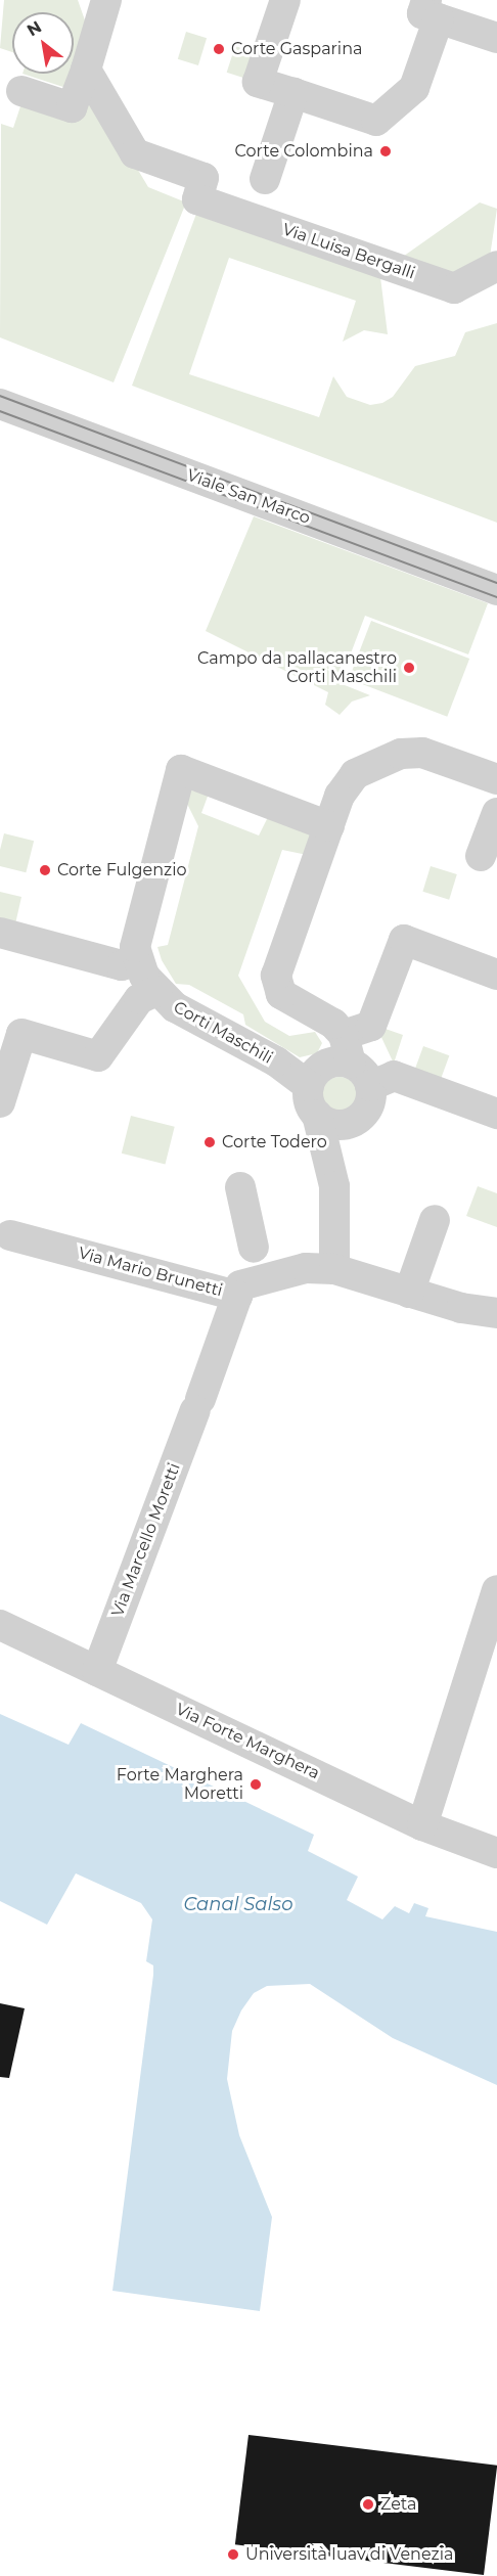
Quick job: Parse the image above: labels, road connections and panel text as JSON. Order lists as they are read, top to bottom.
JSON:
{
  "streets": {
    "street": [
      "Via Luisa Bergalli",
      "Viale San Marco",
      "Corti Maschili",
      "Via Mario Brunetti",
      "Via Marcello Moretti",
      "Via Forte Marghera"
    ]
  },
  "crossings": [
    ["Via Mario Brunetti", "Via Marcello Moretti"],
    ["Via Marcello Moretti", "Via Forte Marghera"]
  ],
  "water": ["Canal Salso"],
  "places": [
    "Corte Gasparina",
    "Corte Colombina",
    "Campo da pallacanestro Corti Maschili",
    "Corte Fulgenzio",
    "Corte Todero",
    "Forte Marghera Moretti",
    "Zeta",
    "Università Iuav di Venezia"
  ],
  "north": "top left"
}
